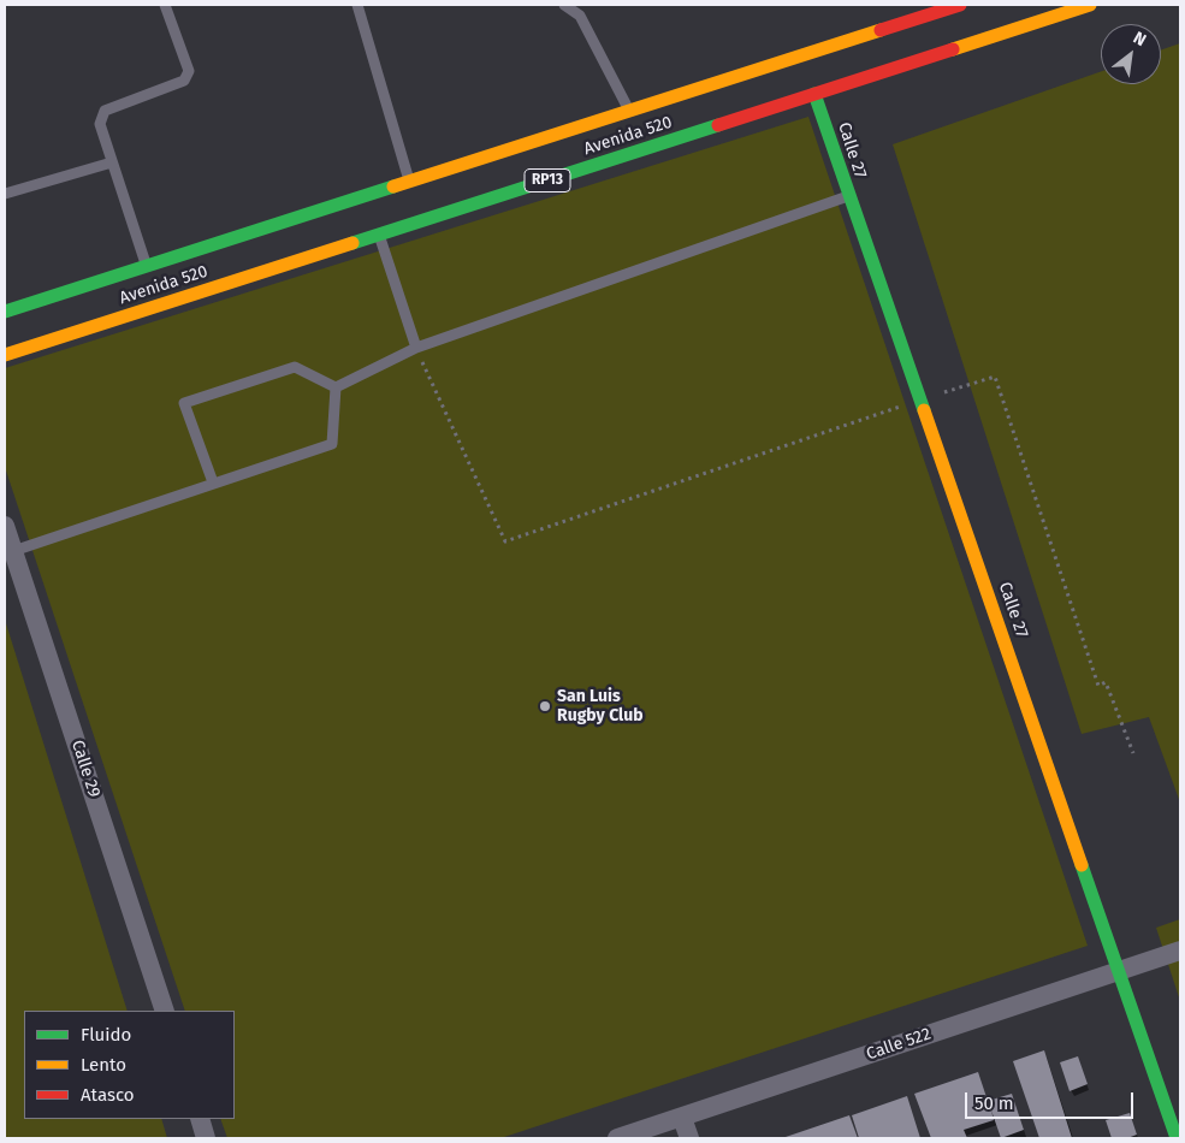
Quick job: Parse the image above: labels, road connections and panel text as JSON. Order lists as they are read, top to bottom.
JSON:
{
  "streets": {
    "main road": ["Avenida 520", "Calle 27", "RP13"],
    "street": ["Calle 29", "Calle 522"]
  },
  "crossings": [
    ["Avenida 520", "Calle 27"],
    ["Calle 27", "Calle 522"]
  ],
  "places": ["San Luis Rugby Club"],
  "legend": ["Fluido", "Lento", "Atasco"],
  "scale_bar": "50 m",
  "north": "top right"
}
